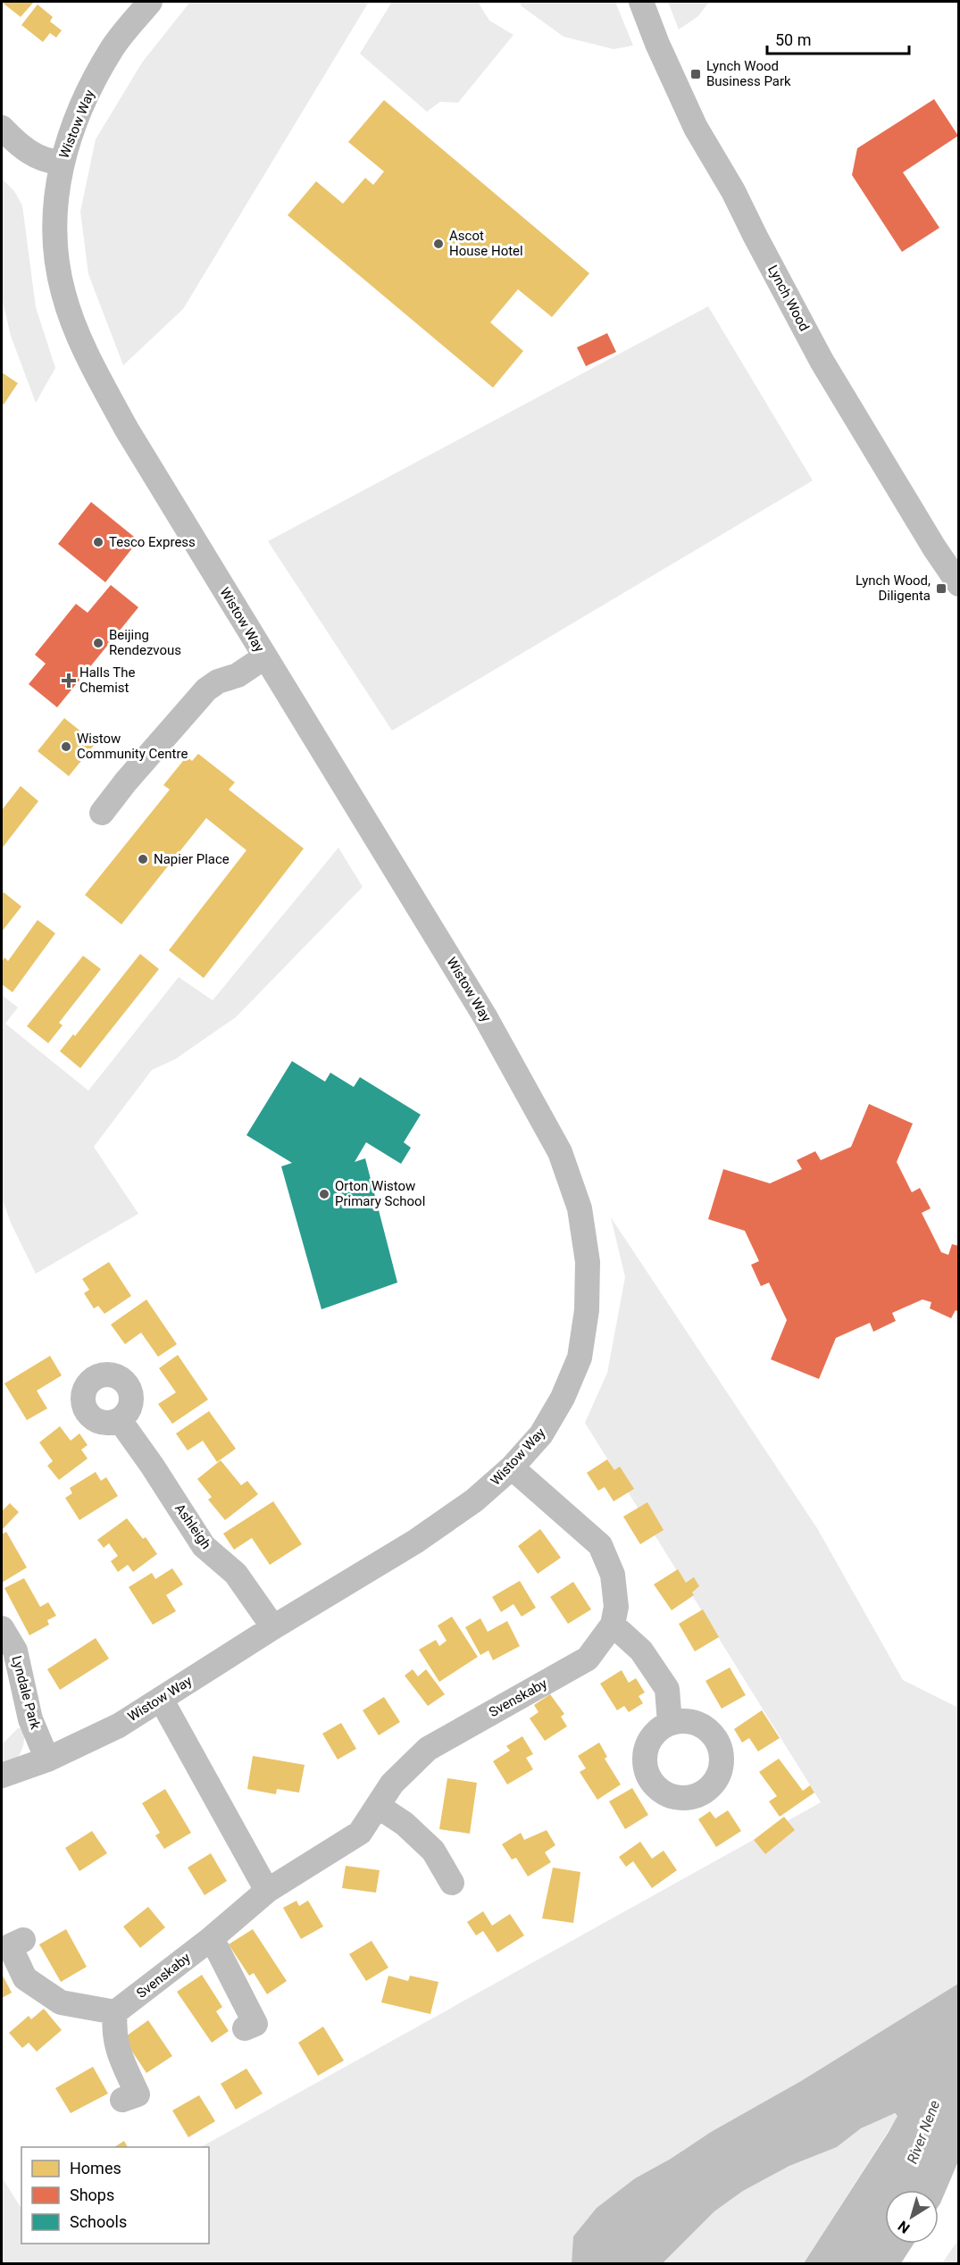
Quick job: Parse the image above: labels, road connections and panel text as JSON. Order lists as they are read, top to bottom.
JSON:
{
  "streets": {
    "street": [
      "Wistow Way",
      "Lynch Wood",
      "Ashleigh",
      "Lyndale Park",
      "Svenskaby"
    ]
  },
  "crossings": [
    ["Wistow Way", "Ashleigh"],
    ["Wistow Way", "Lyndale Park"]
  ],
  "water": ["River Nene"],
  "places": {
    "transit": ["Lynch Wood Business Park", "Lynch Wood, Diligenta"],
    "other": [
      "Ascot House Hotel",
      "Tesco Express",
      "Beijing Rendezvous",
      "Wistow Community Centre",
      "Napier Place",
      "Orton Wistow Primary School"
    ],
    "health": ["Halls The Chemist"]
  },
  "legend": ["Homes", "Shops", "Schools"],
  "scale_bar": "50 m",
  "north": "bottom left"
}
